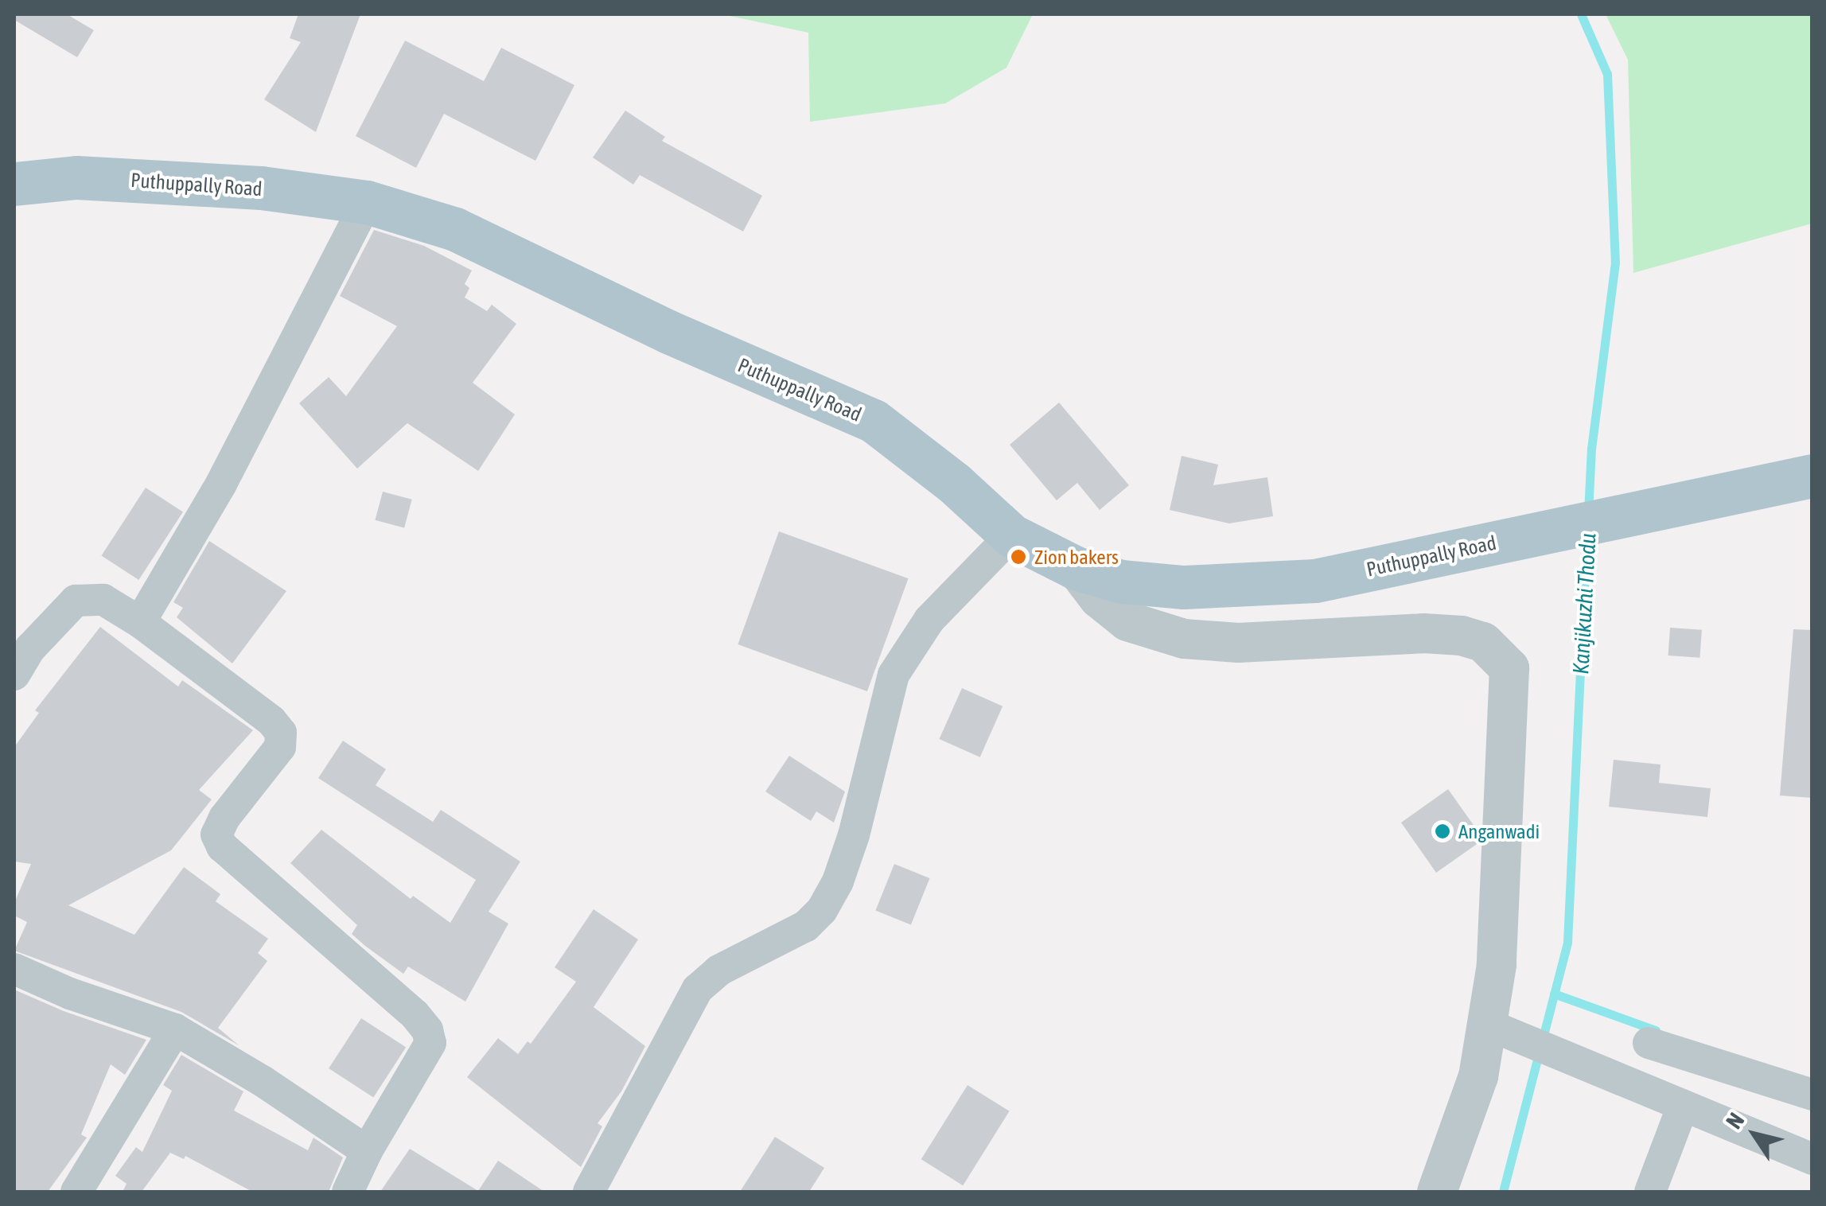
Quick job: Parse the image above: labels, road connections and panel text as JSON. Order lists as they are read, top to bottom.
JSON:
{
  "streets": {
    "main road": ["Puthuppally Road"]
  },
  "water": ["Kanjikuzhi Thodu"],
  "places": ["Zion bakers", "Anganwadi"],
  "north": "top left"
}
